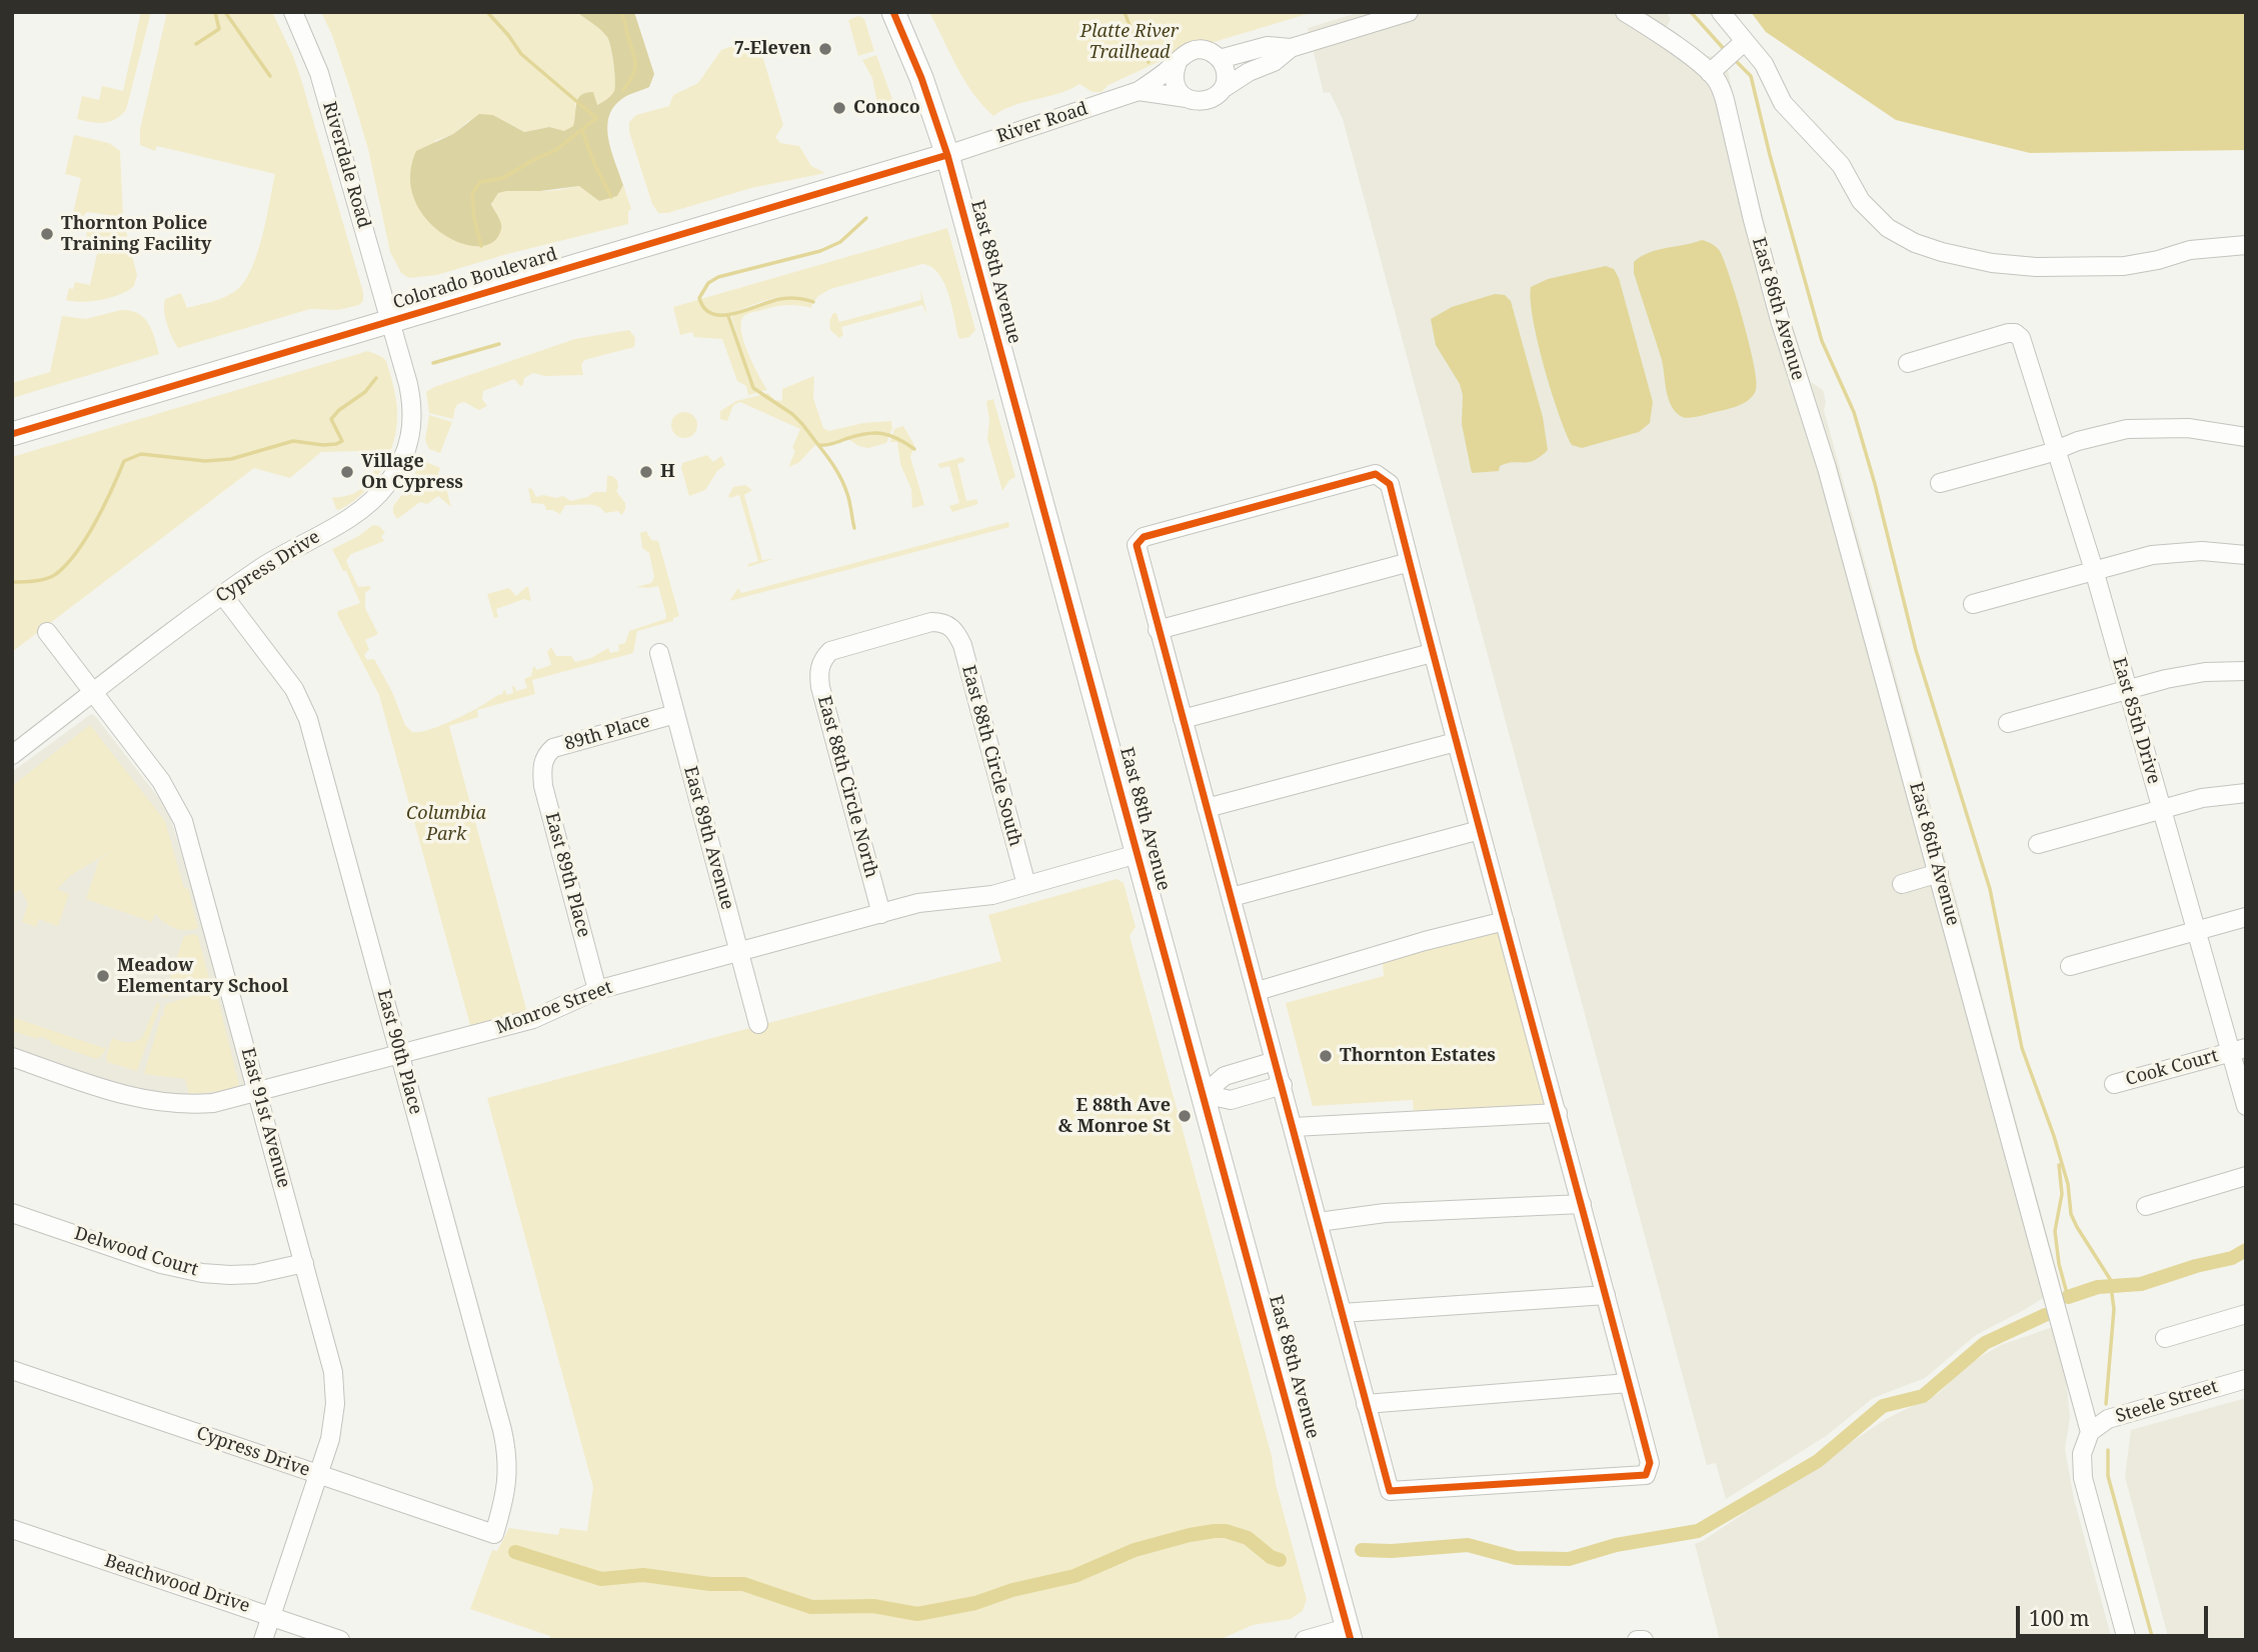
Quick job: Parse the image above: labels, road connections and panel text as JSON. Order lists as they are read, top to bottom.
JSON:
{
  "streets": {
    "main road": ["East 88th Avenue", "Colorado Boulevard"],
    "street": [
      "River Road",
      "Riverdale Road",
      "East 86th Avenue",
      "Cypress Drive",
      "East 85th Drive",
      "89th Place",
      "East 88th Circle South",
      "East 88th Circle North",
      "East 89th Avenue",
      "East 89th Place",
      "Monroe Street",
      "East 90th Place",
      "Cook Court",
      "East 91st Avenue",
      "Delwood Court",
      "Steele Street",
      "Beachwood Drive"
    ]
  },
  "crossings": [
    ["River Road", "East 88th Avenue"],
    ["River Road", "Colorado Boulevard"],
    ["Riverdale Road", "Colorado Boulevard"],
    ["Riverdale Road", "Cypress Drive"],
    ["East 88th Avenue", "Colorado Boulevard"],
    ["East 88th Avenue", "Monroe Street"],
    ["Colorado Boulevard", "Cypress Drive"],
    ["East 86th Avenue", "Steele Street"],
    ["Cypress Drive", "East 90th Place"],
    ["Cypress Drive", "East 91st Avenue"],
    ["East 85th Drive", "Cook Court"],
    ["89th Place", "East 89th Avenue"],
    ["89th Place", "East 89th Place"],
    ["East 88th Circle South", "East 88th Circle North"],
    ["East 88th Circle South", "Monroe Street"],
    ["East 88th Circle North", "Monroe Street"],
    ["East 89th Avenue", "Monroe Street"],
    ["East 89th Place", "Monroe Street"],
    ["Monroe Street", "East 90th Place"],
    ["Monroe Street", "East 91st Avenue"],
    ["East 91st Avenue", "Delwood Court"],
    ["East 91st Avenue", "Beachwood Drive"]
  ],
  "parks": ["Platte River Trailhead", "Columbia Park"],
  "places": [
    "7-Eleven",
    "Conoco",
    "Thornton Police Training Facility",
    "Village On Cypress",
    "H",
    "Meadow Elementary School",
    "Thornton Estates",
    "E 88th Ave & Monroe St"
  ],
  "scale_bar": "100 m"
}
